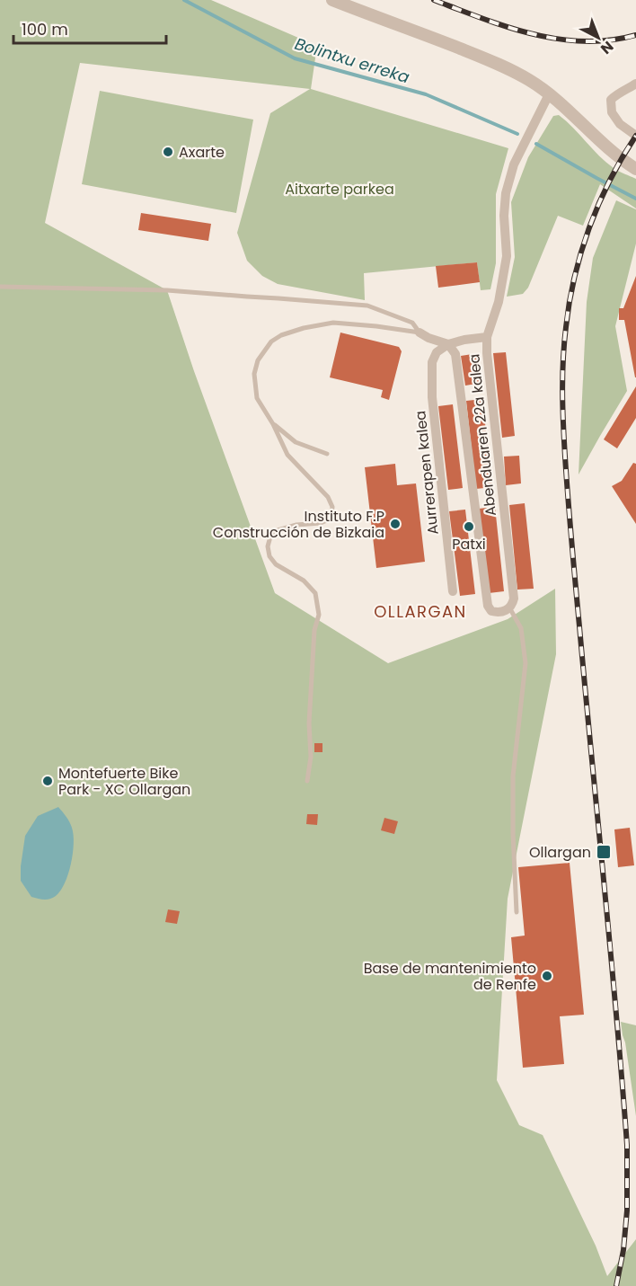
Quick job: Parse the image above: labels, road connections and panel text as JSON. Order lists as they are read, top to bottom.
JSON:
{
  "streets": {
    "street": ["Abenduaren 22a kalea", "Aurrerapen kalea"]
  },
  "districts": ["OLLARGAN"],
  "water": ["Bolintxu erreka"],
  "parks": ["Aitxarte parkea"],
  "places": {
    "other": [
      "Axarte",
      "Instituto F.P Construcción de Bizkaia",
      "Patxi",
      "Montefuerte Bike Park - XC Ollargan",
      "Base de mantenimiento de Renfe"
    ],
    "transit": ["Ollargan"]
  },
  "scale_bar": "100 m",
  "north": "bottom right"
}
